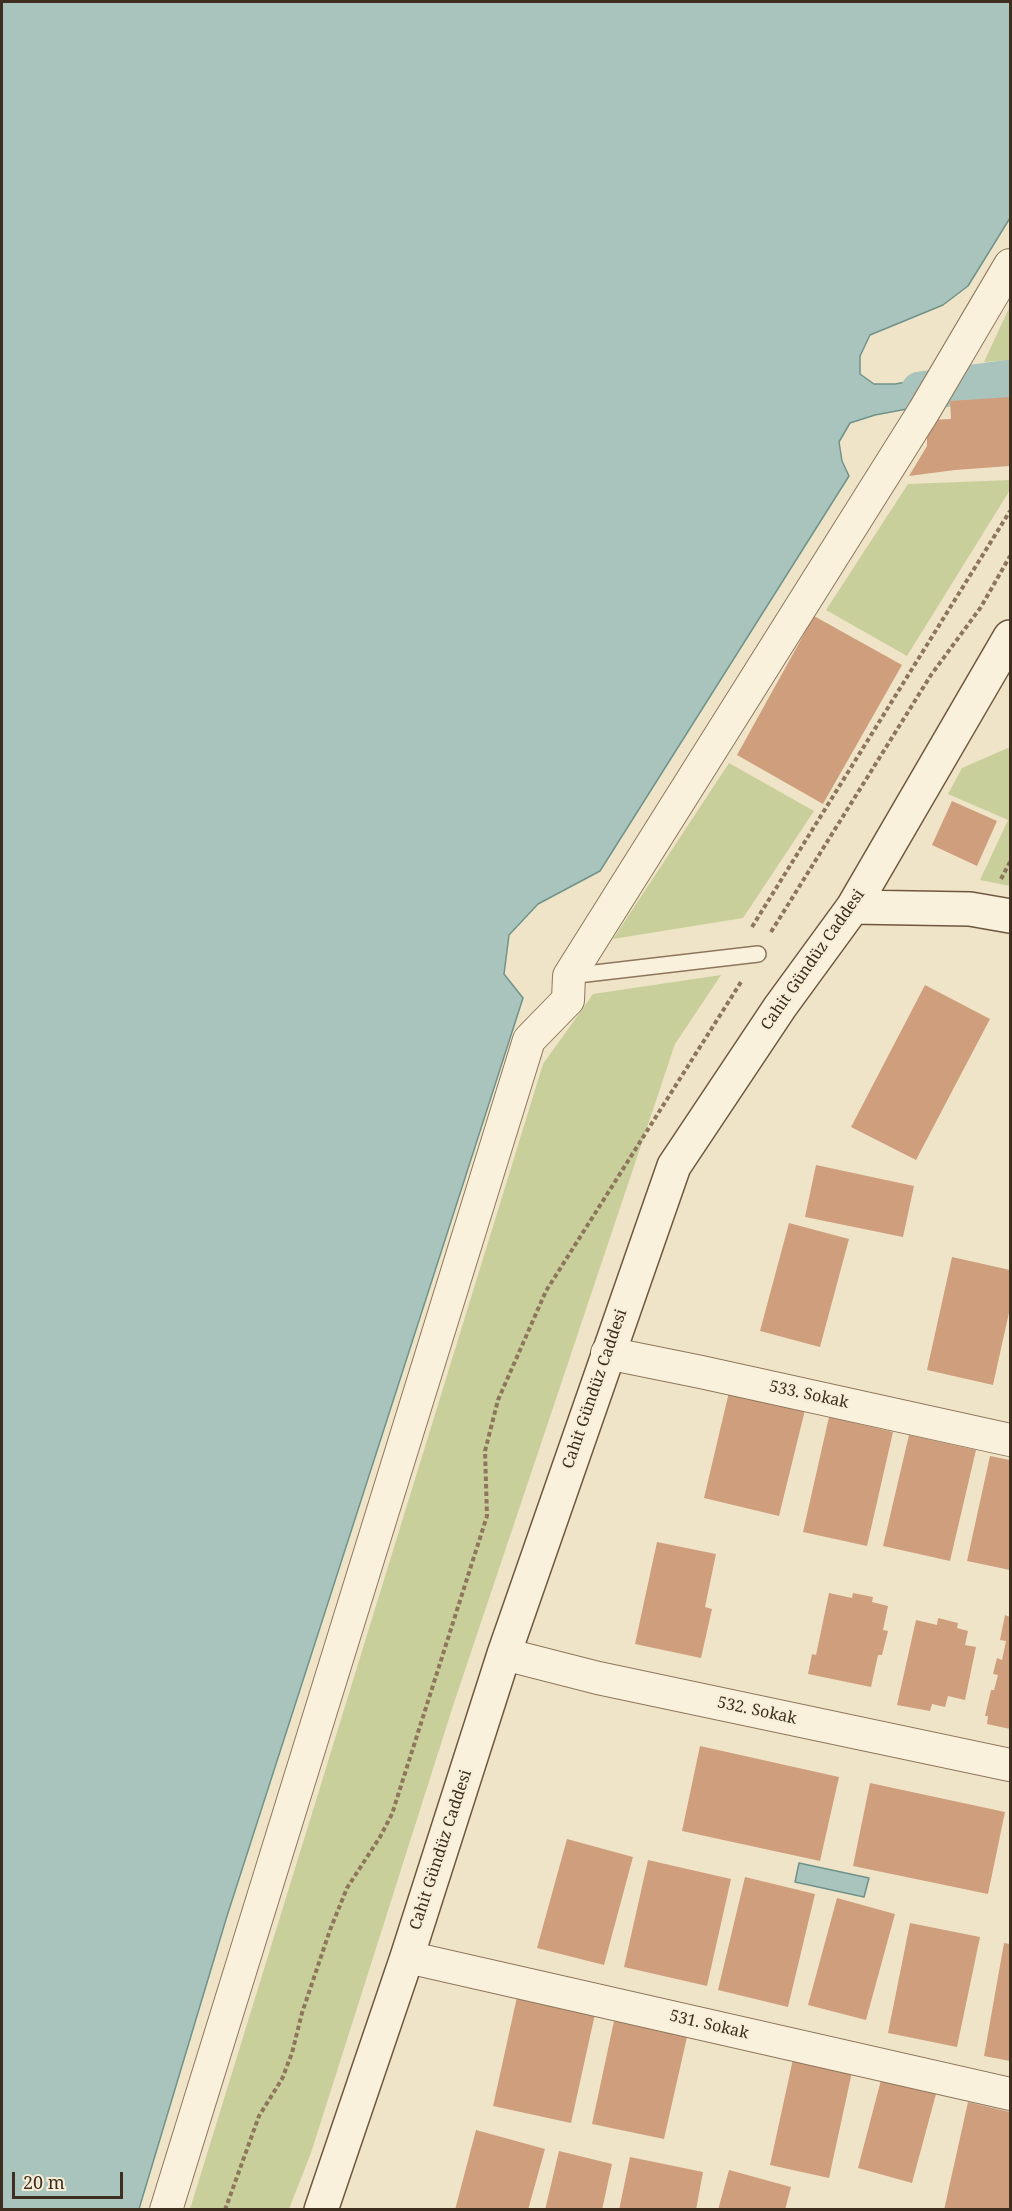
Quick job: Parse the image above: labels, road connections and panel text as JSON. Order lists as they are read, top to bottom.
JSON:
{
  "streets": {
    "main road": ["Cahit Gündüz Caddesi"],
    "street": ["533. Sokak", "532. Sokak", "531. Sokak"]
  },
  "crossings": [
    ["Cahit Gündüz Caddesi", "533. Sokak"],
    ["Cahit Gündüz Caddesi", "532. Sokak"],
    ["Cahit Gündüz Caddesi", "531. Sokak"]
  ],
  "scale_bar": "20 m"
}
